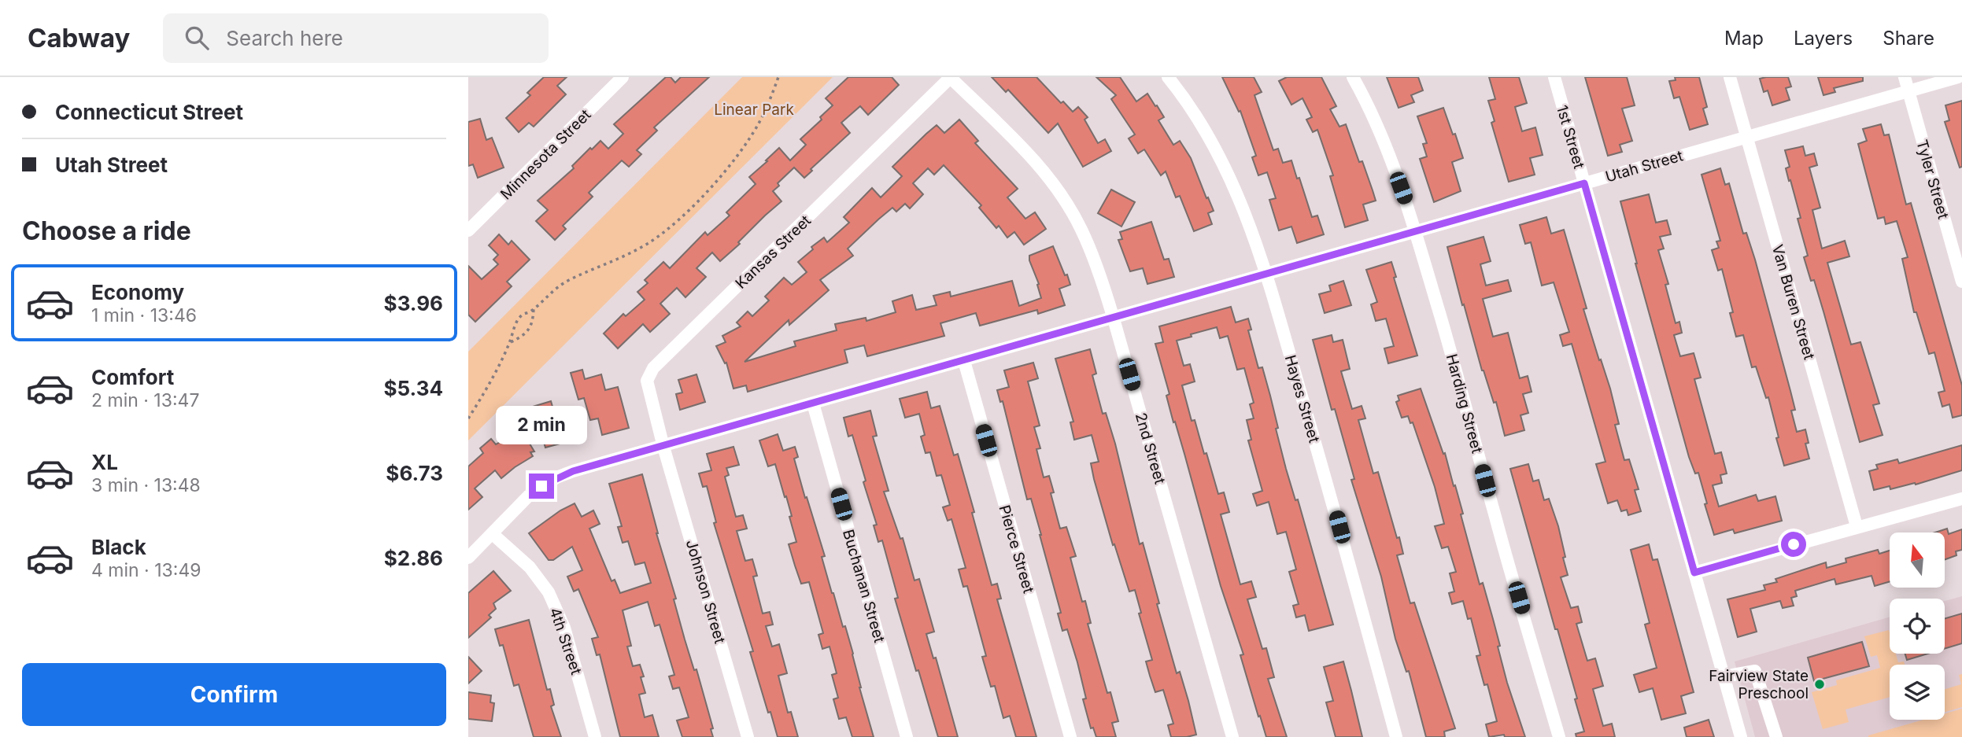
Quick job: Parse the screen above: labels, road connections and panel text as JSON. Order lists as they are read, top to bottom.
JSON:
{
  "streets": {
    "street": [
      "1st Street",
      "Minnesota Street",
      "Utah Street",
      "Tyler Street",
      "Kansas Street",
      "Van Buren Street",
      "Hayes Street",
      "Harding Street",
      "2nd Street",
      "Pierce Street",
      "Buchanan Street",
      "Johnson Street",
      "4th Street"
    ]
  },
  "crossings": [
    ["1st Street", "Utah Street"],
    ["Utah Street", "Tyler Street"],
    ["Utah Street", "Kansas Street"],
    ["Utah Street", "Van Buren Street"],
    ["Utah Street", "Hayes Street"],
    ["Utah Street", "Harding Street"],
    ["Utah Street", "2nd Street"],
    ["Utah Street", "Pierce Street"],
    ["Utah Street", "Buchanan Street"],
    ["Utah Street", "Johnson Street"],
    ["Utah Street", "4th Street"],
    ["Kansas Street", "2nd Street"],
    ["Kansas Street", "Johnson Street"]
  ],
  "parks": ["Linear Park"],
  "places": ["Fairview State Preschool"],
  "north": "top",
  "page": {
    "header": "Cabway",
    "search": "Search here",
    "nav": ["Map", "Layers", "Share"],
    "banner": ["Connecticut Street", "Utah Street"],
    "heading": "Choose a ride",
    "list": [
      {
        "name": "Economy",
        "note": "1 min · 13:46",
        "value": "$3.96"
      },
      {
        "name": "Comfort",
        "note": "2 min · 13:47",
        "value": "$5.34"
      },
      {
        "name": "XL",
        "note": "3 min · 13:48",
        "value": "$6.73"
      },
      {
        "name": "Black",
        "note": "4 min · 13:49",
        "value": "$2.86"
      }
    ],
    "bubble": "2 min",
    "buttons": "Confirm"
  }
}
